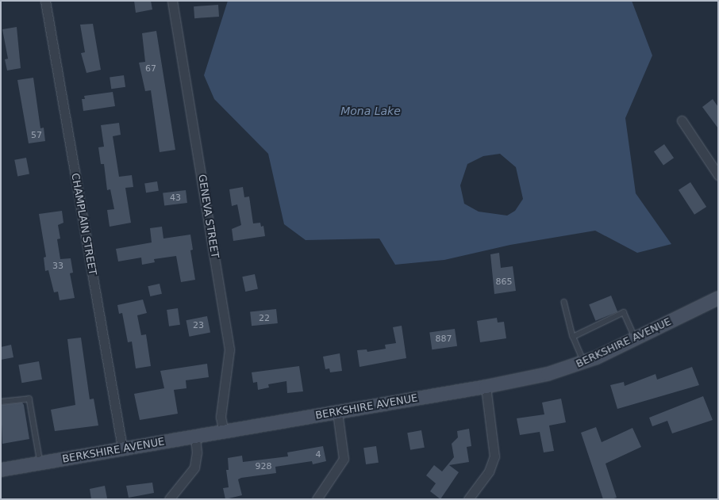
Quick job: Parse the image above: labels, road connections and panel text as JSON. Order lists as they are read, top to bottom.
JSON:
{
  "streets": {
    "main road": ["BERKSHIRE AVENUE"],
    "street": ["GENEVA STREET", "CHAMPLAIN STREET"]
  },
  "crossings": [
    ["GENEVA STREET", "BERKSHIRE AVENUE"],
    ["CHAMPLAIN STREET", "BERKSHIRE AVENUE"]
  ],
  "water": ["Mona Lake"],
  "house_numbers": [
    "67",
    "57",
    "43",
    "33",
    "865",
    "22",
    "23",
    "887",
    "4",
    "928"
  ]
}
